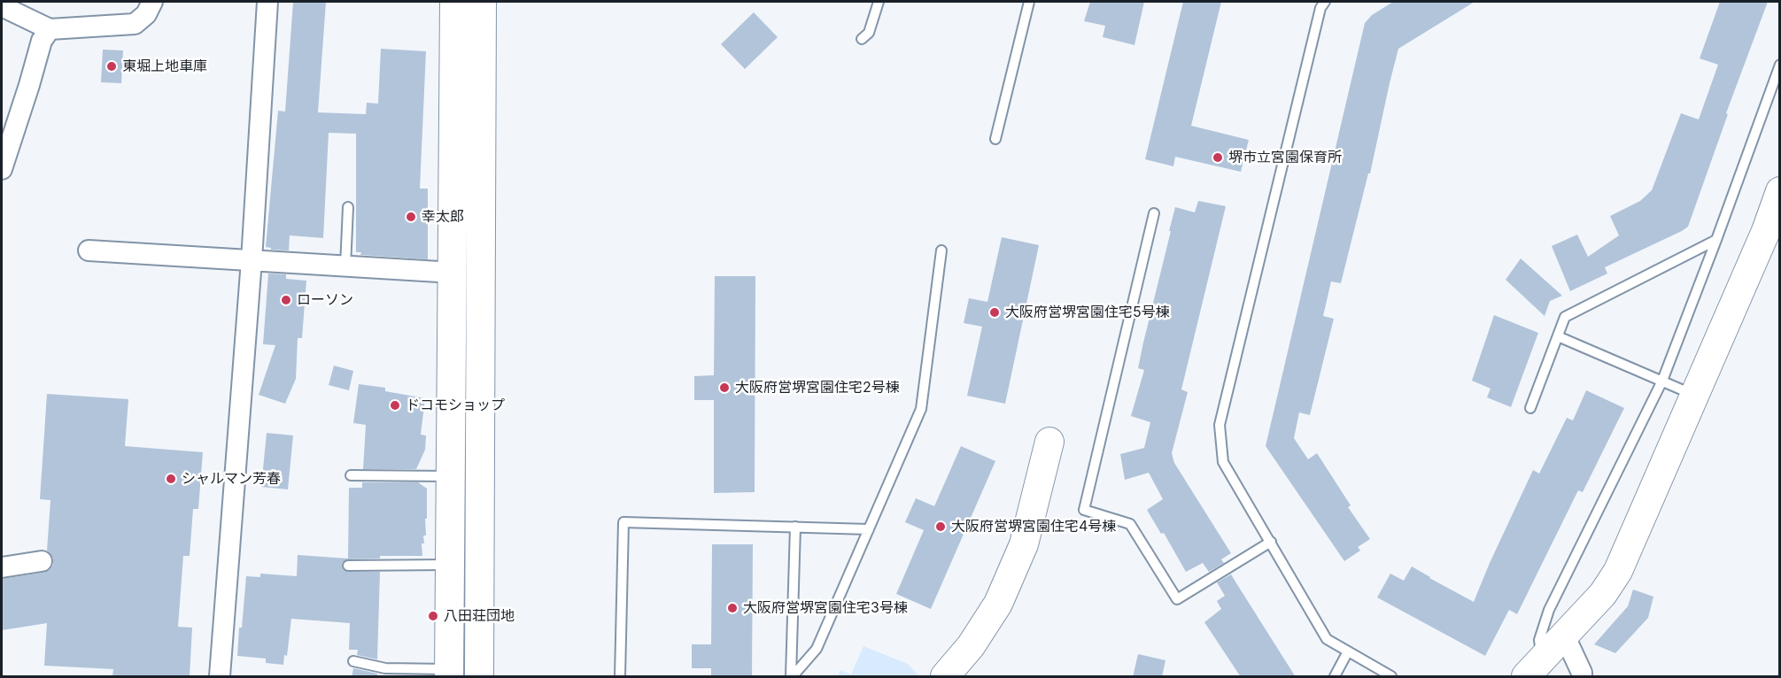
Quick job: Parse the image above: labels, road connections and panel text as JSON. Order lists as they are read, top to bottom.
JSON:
{
  "places": [
    "東堀上地車庫",
    "堺市立宮園保育所",
    "幸太郎",
    "ローソン",
    "大阪府営堺宮園住宅5号棟",
    "大阪府営堺宮園住宅2号棟",
    "ドコモショップ",
    "シャルマン芳春",
    "大阪府営堺宮園住宅4号棟",
    "大阪府営堺宮園住宅3号棟",
    "八田荘団地"
  ]
}
